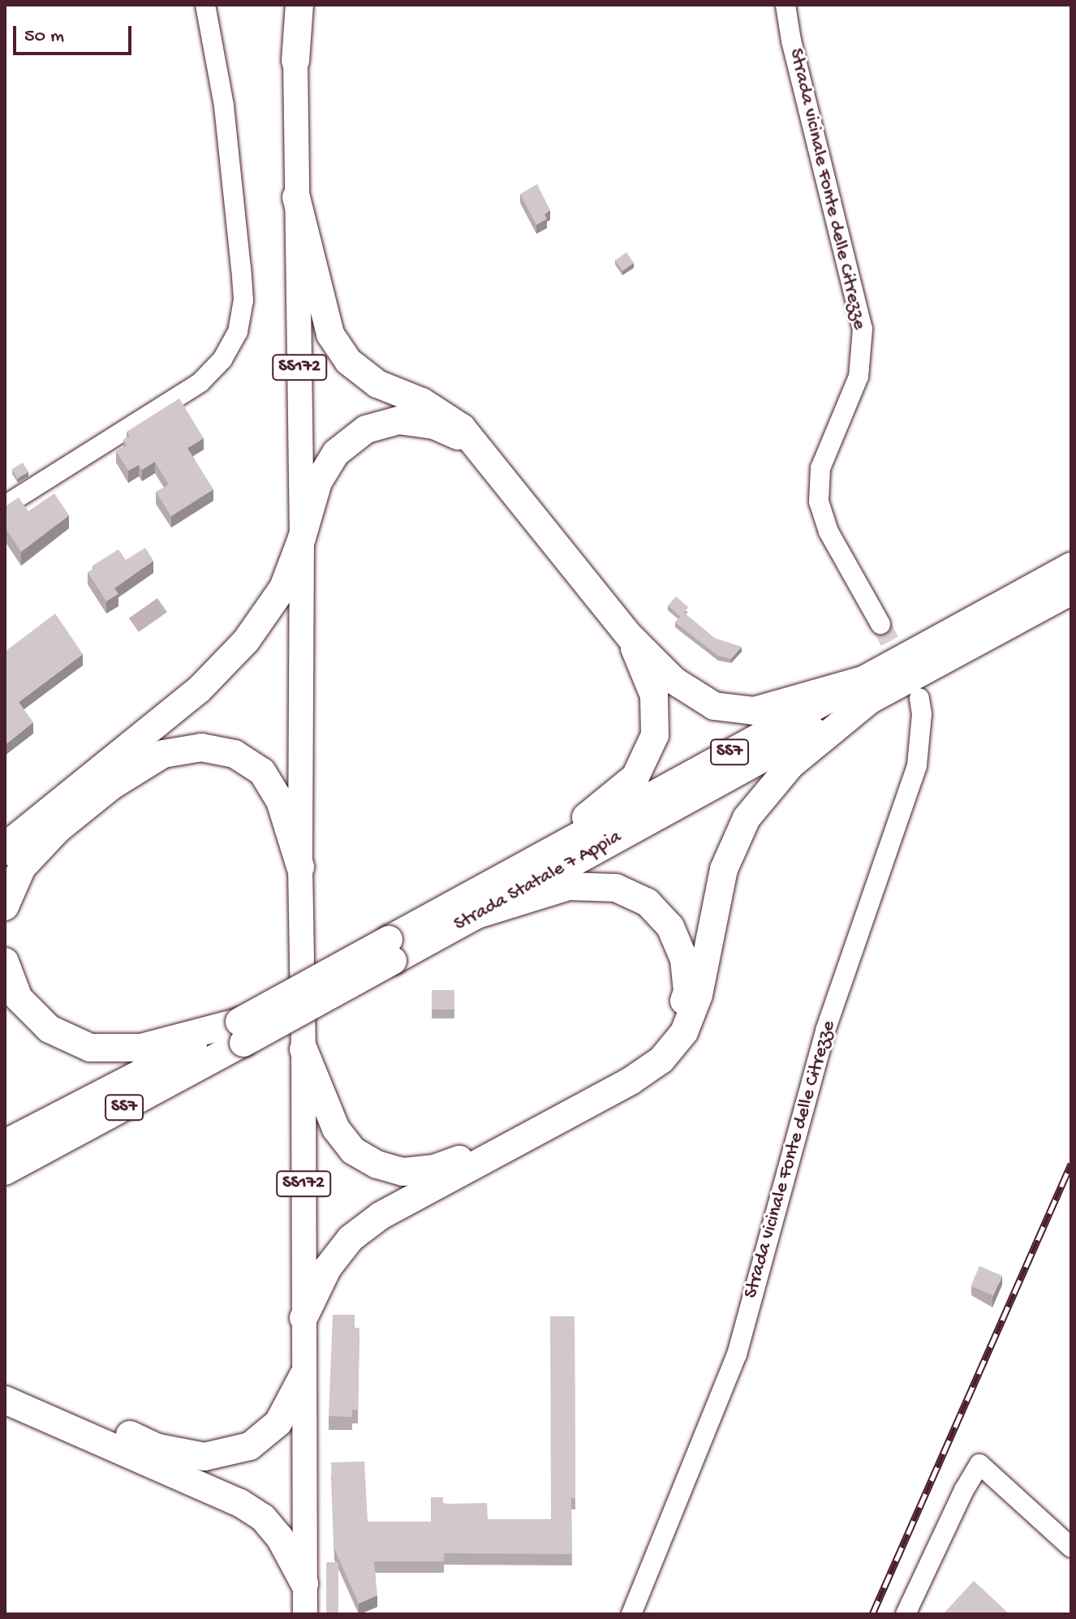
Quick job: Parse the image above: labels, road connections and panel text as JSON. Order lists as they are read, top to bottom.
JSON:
{
  "streets": {
    "highway": ["SS172", "SS7", "Strada Statale 7 Appia"],
    "street": ["Strada vicinale Fonte delle Citrezze"]
  },
  "scale_bar": "50 m"
}
